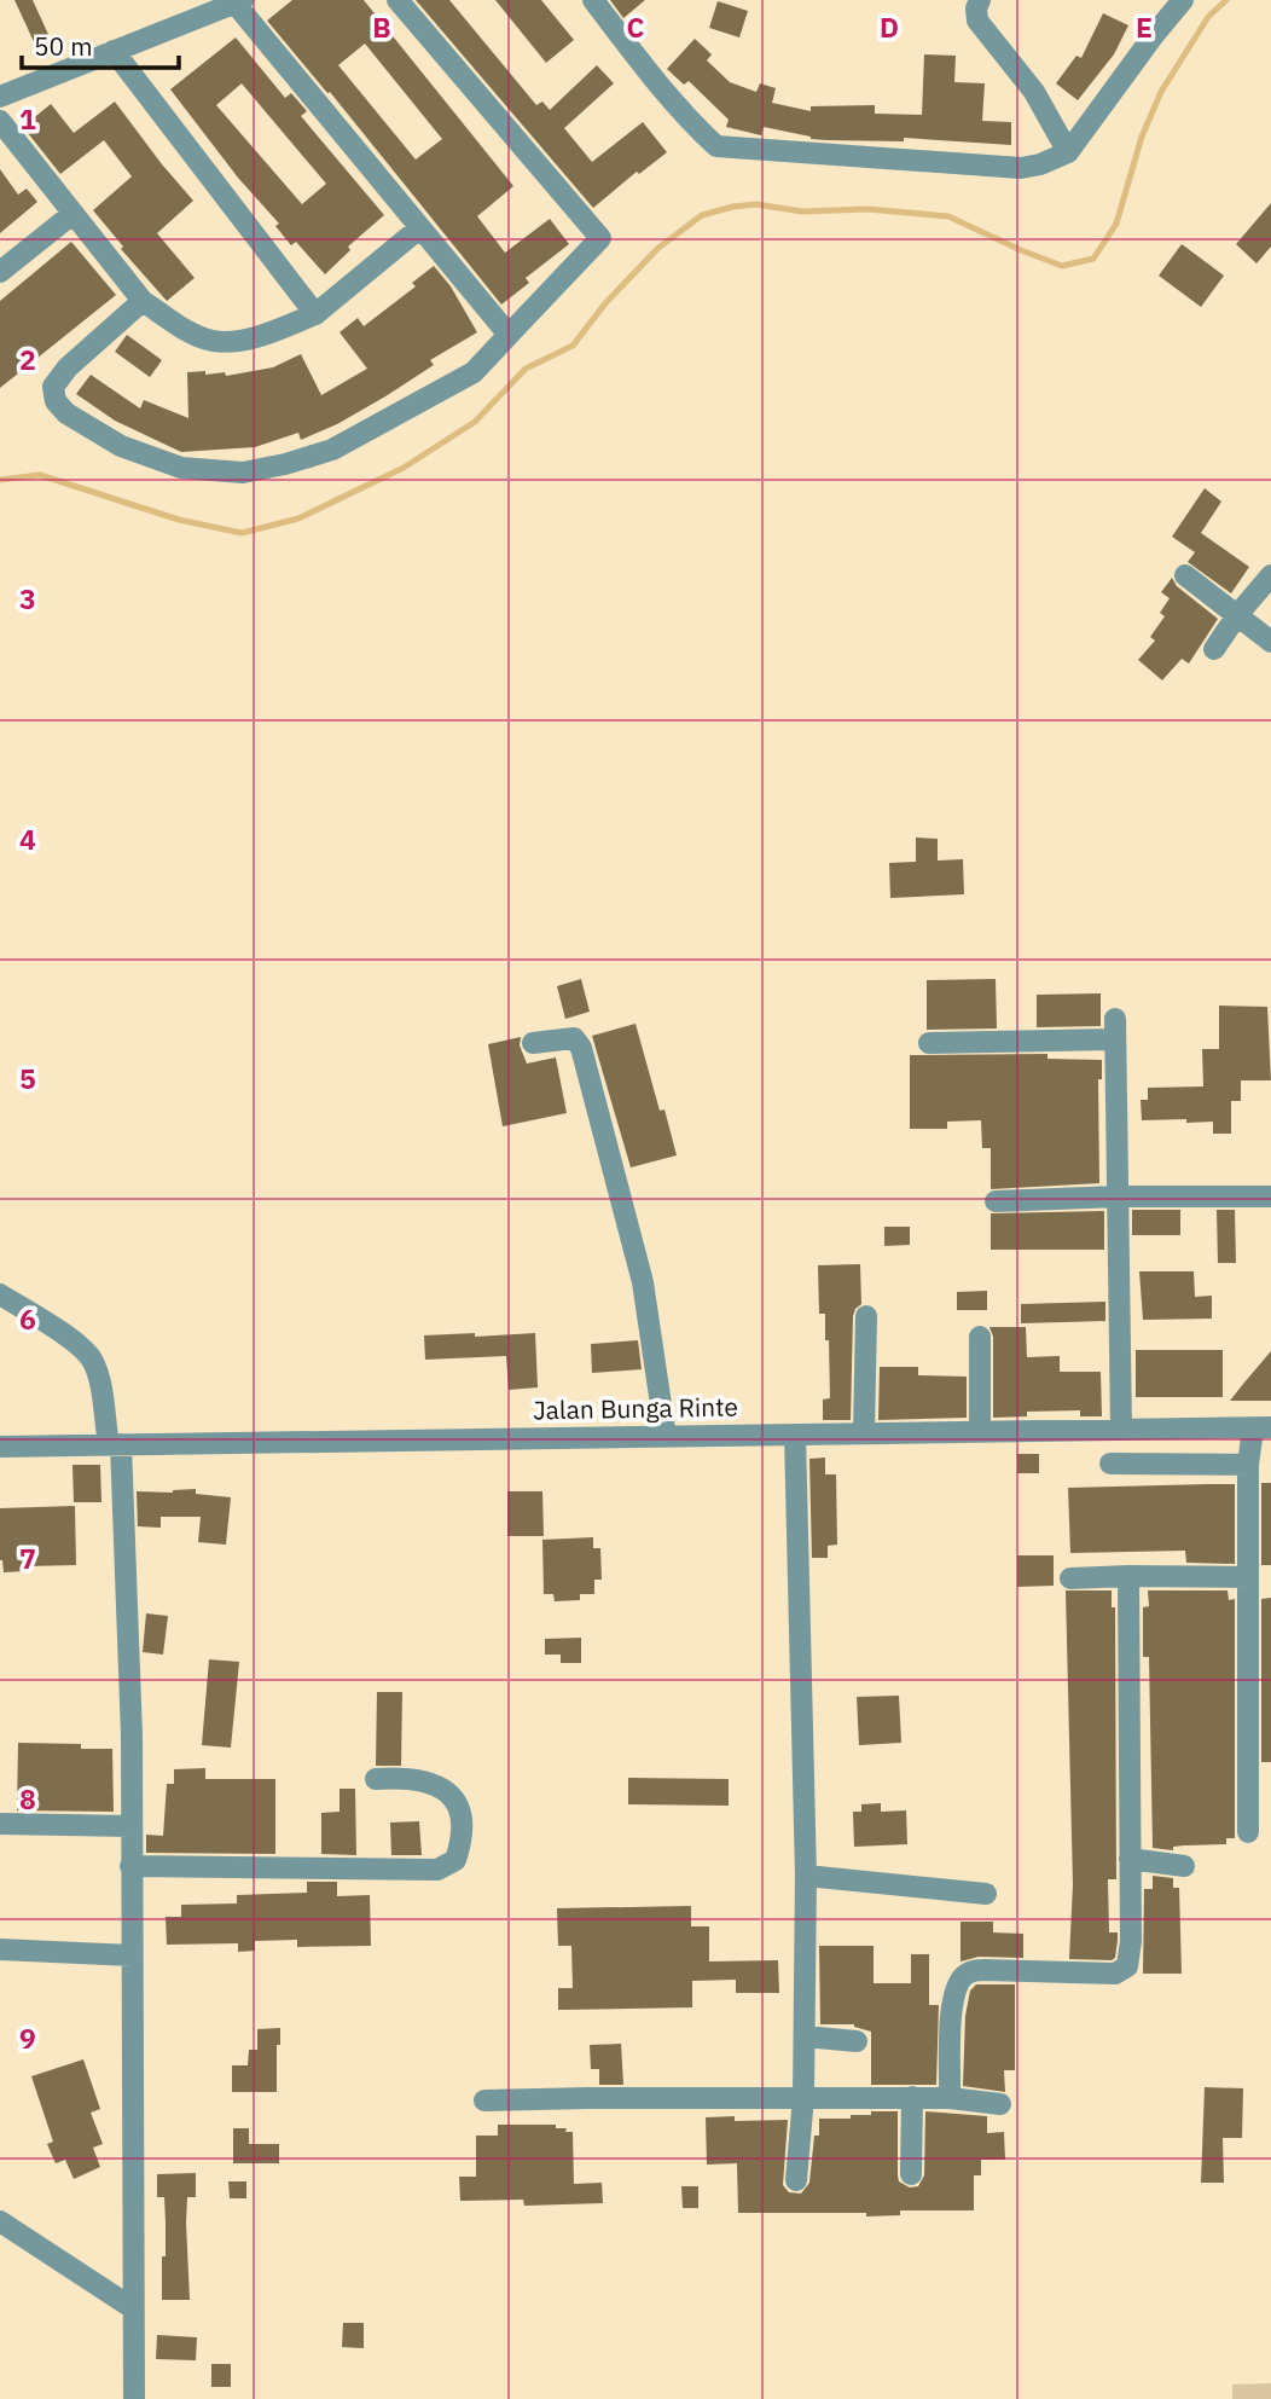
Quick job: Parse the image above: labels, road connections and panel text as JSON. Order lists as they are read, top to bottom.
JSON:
{
  "streets": {
    "street": ["Jalan Bunga Rinte"]
  },
  "scale_bar": "50 m",
  "grid": {
    "columns": [
      "B",
      "C",
      "D",
      "E"
    ],
    "rows": [
      "1",
      "2",
      "3",
      "4",
      "5",
      "6",
      "7",
      "8",
      "9"
    ]
  }
}
